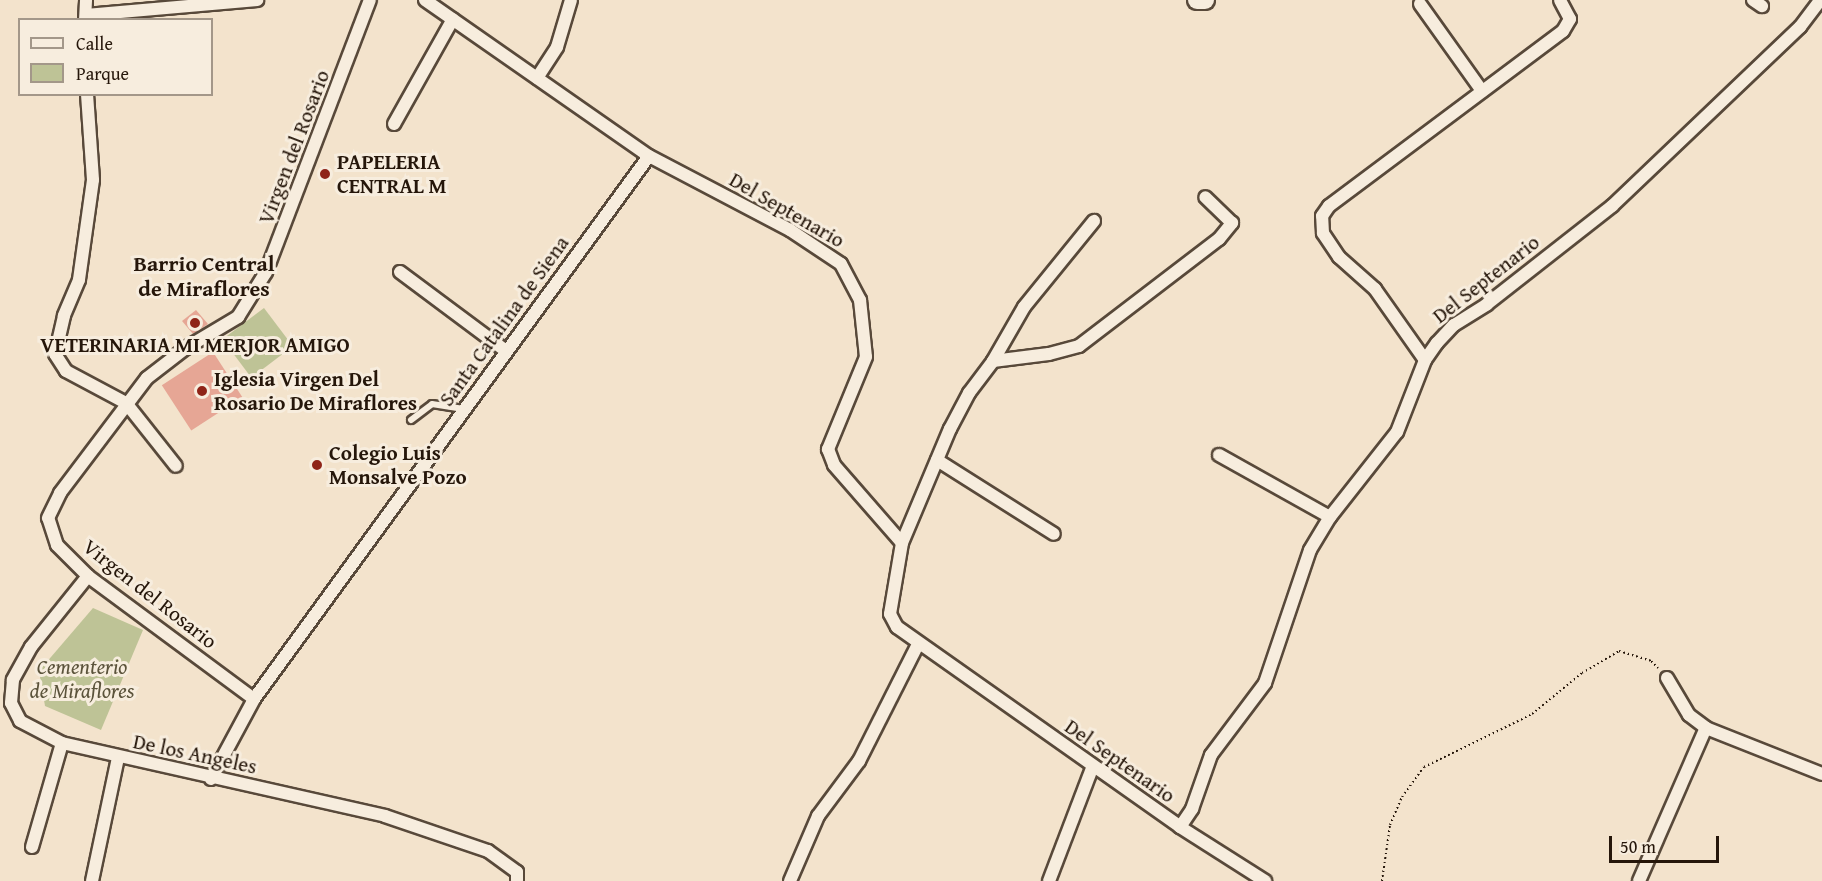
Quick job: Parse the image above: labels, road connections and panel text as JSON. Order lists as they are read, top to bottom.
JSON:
{
  "streets": {
    "street": [
      "Virgen del Rosario",
      "Del Septenario",
      "Santa Catalina de Siena",
      "De los Angeles"
    ]
  },
  "crossings": [
    ["Virgen del Rosario", "Santa Catalina de Siena"],
    ["Virgen del Rosario", "De los Angeles"],
    ["Del Septenario", "Santa Catalina de Siena"],
    ["Santa Catalina de Siena", "De los Angeles"]
  ],
  "districts": ["Barrio Central de Miraflores"],
  "parks": ["Cementerio de Miraflores"],
  "places": [
    "PAPELERIA CENTRAL M",
    "VETERINARIA MI MERJOR AMIGO",
    "Iglesia Virgen Del Rosario De Miraflores",
    "Colegio Luis Monsalve Pozo"
  ],
  "legend": ["Calle", "Parque"],
  "scale_bar": "50 m"
}
